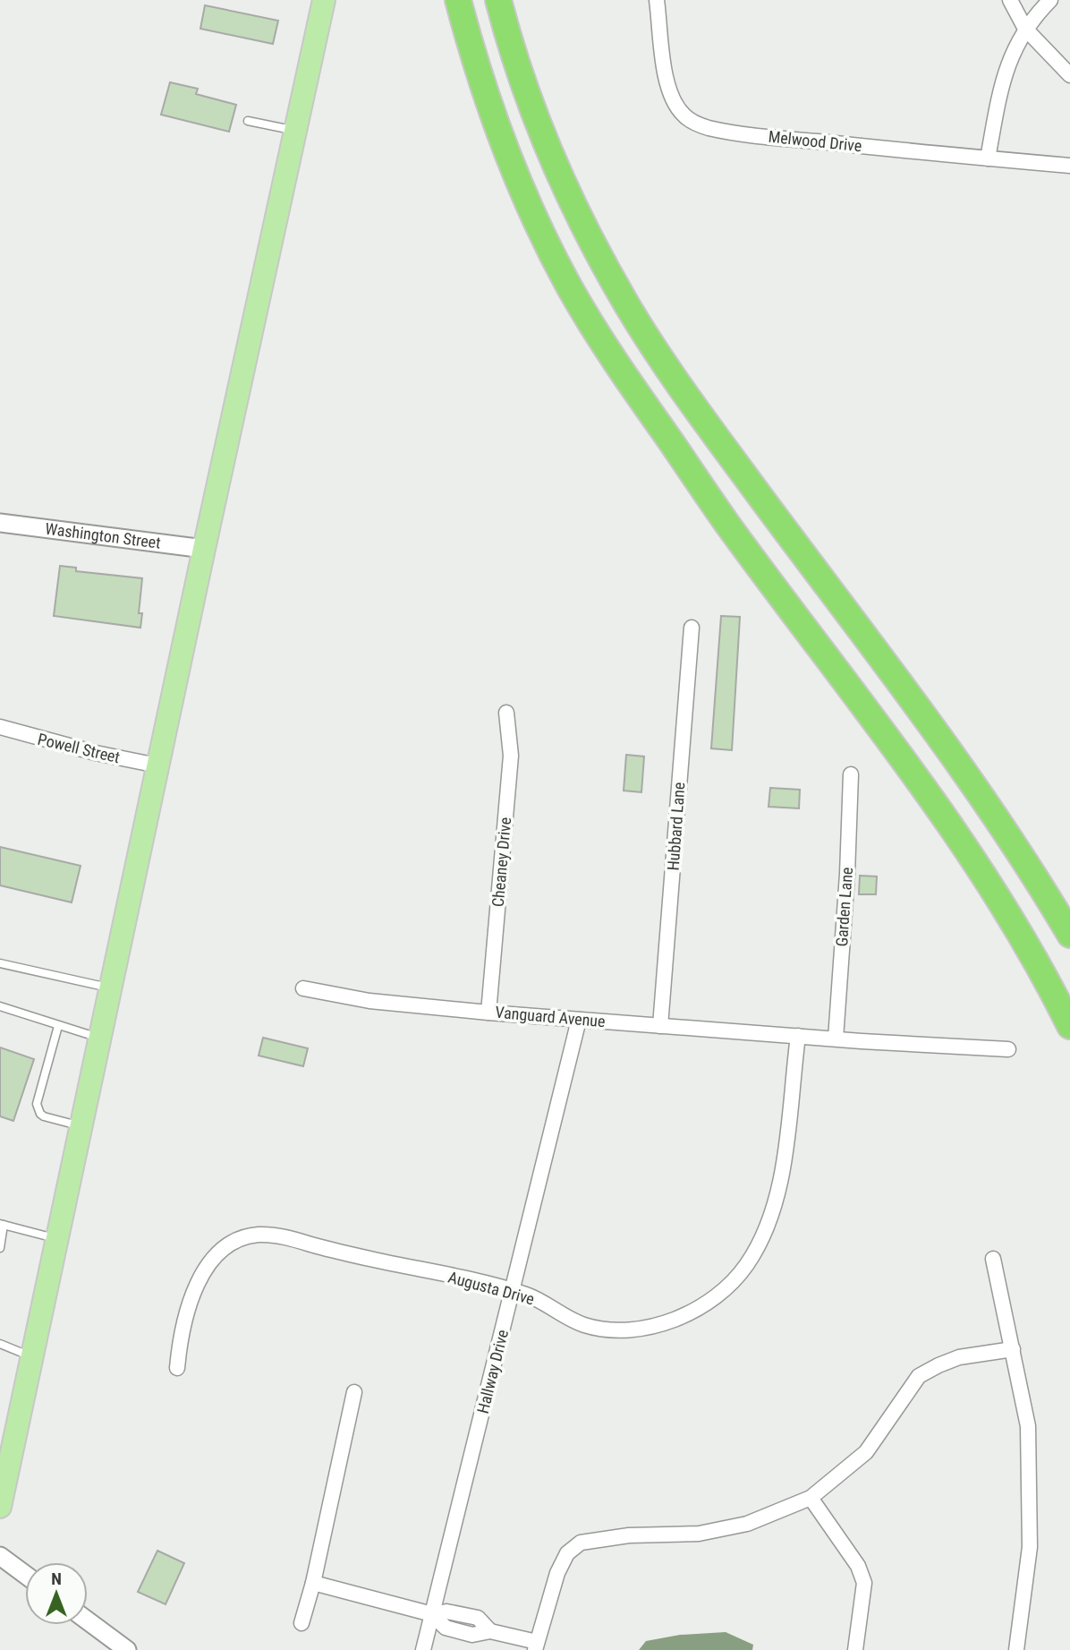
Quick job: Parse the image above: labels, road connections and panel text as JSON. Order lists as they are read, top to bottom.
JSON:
{
  "streets": {
    "street": [
      "Melwood Drive",
      "Washington Street",
      "Powell Street",
      "Hubbard Lane",
      "Cheaney Drive",
      "Garden Lane",
      "Vanguard Avenue",
      "Augusta Drive",
      "Hallway Drive"
    ]
  },
  "crossings": [
    ["Hubbard Lane", "Vanguard Avenue"],
    ["Cheaney Drive", "Vanguard Avenue"],
    ["Garden Lane", "Vanguard Avenue"],
    ["Vanguard Avenue", "Augusta Drive"],
    ["Vanguard Avenue", "Hallway Drive"],
    ["Augusta Drive", "Hallway Drive"]
  ],
  "north": "top"
}
